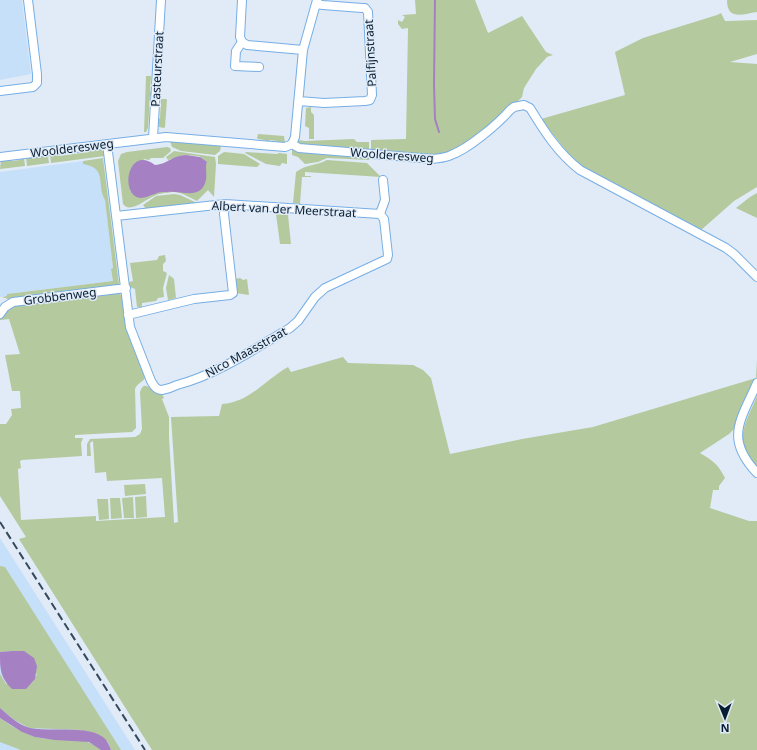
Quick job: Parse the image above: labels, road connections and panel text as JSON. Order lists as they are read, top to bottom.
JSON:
{
  "streets": {
    "street": [
      "Palfijnstraat",
      "Pasteurstraat",
      "Woolderesweg",
      "Albert van der Meerstraat",
      "Grobbenweg",
      "Nico Maasstraat"
    ]
  },
  "crossings": [
    ["Pasteurstraat", "Woolderesweg"],
    ["Woolderesweg", "Nico Maasstraat"],
    ["Albert van der Meerstraat", "Nico Maasstraat"],
    ["Grobbenweg", "Nico Maasstraat"]
  ],
  "north": "bottom"
}
